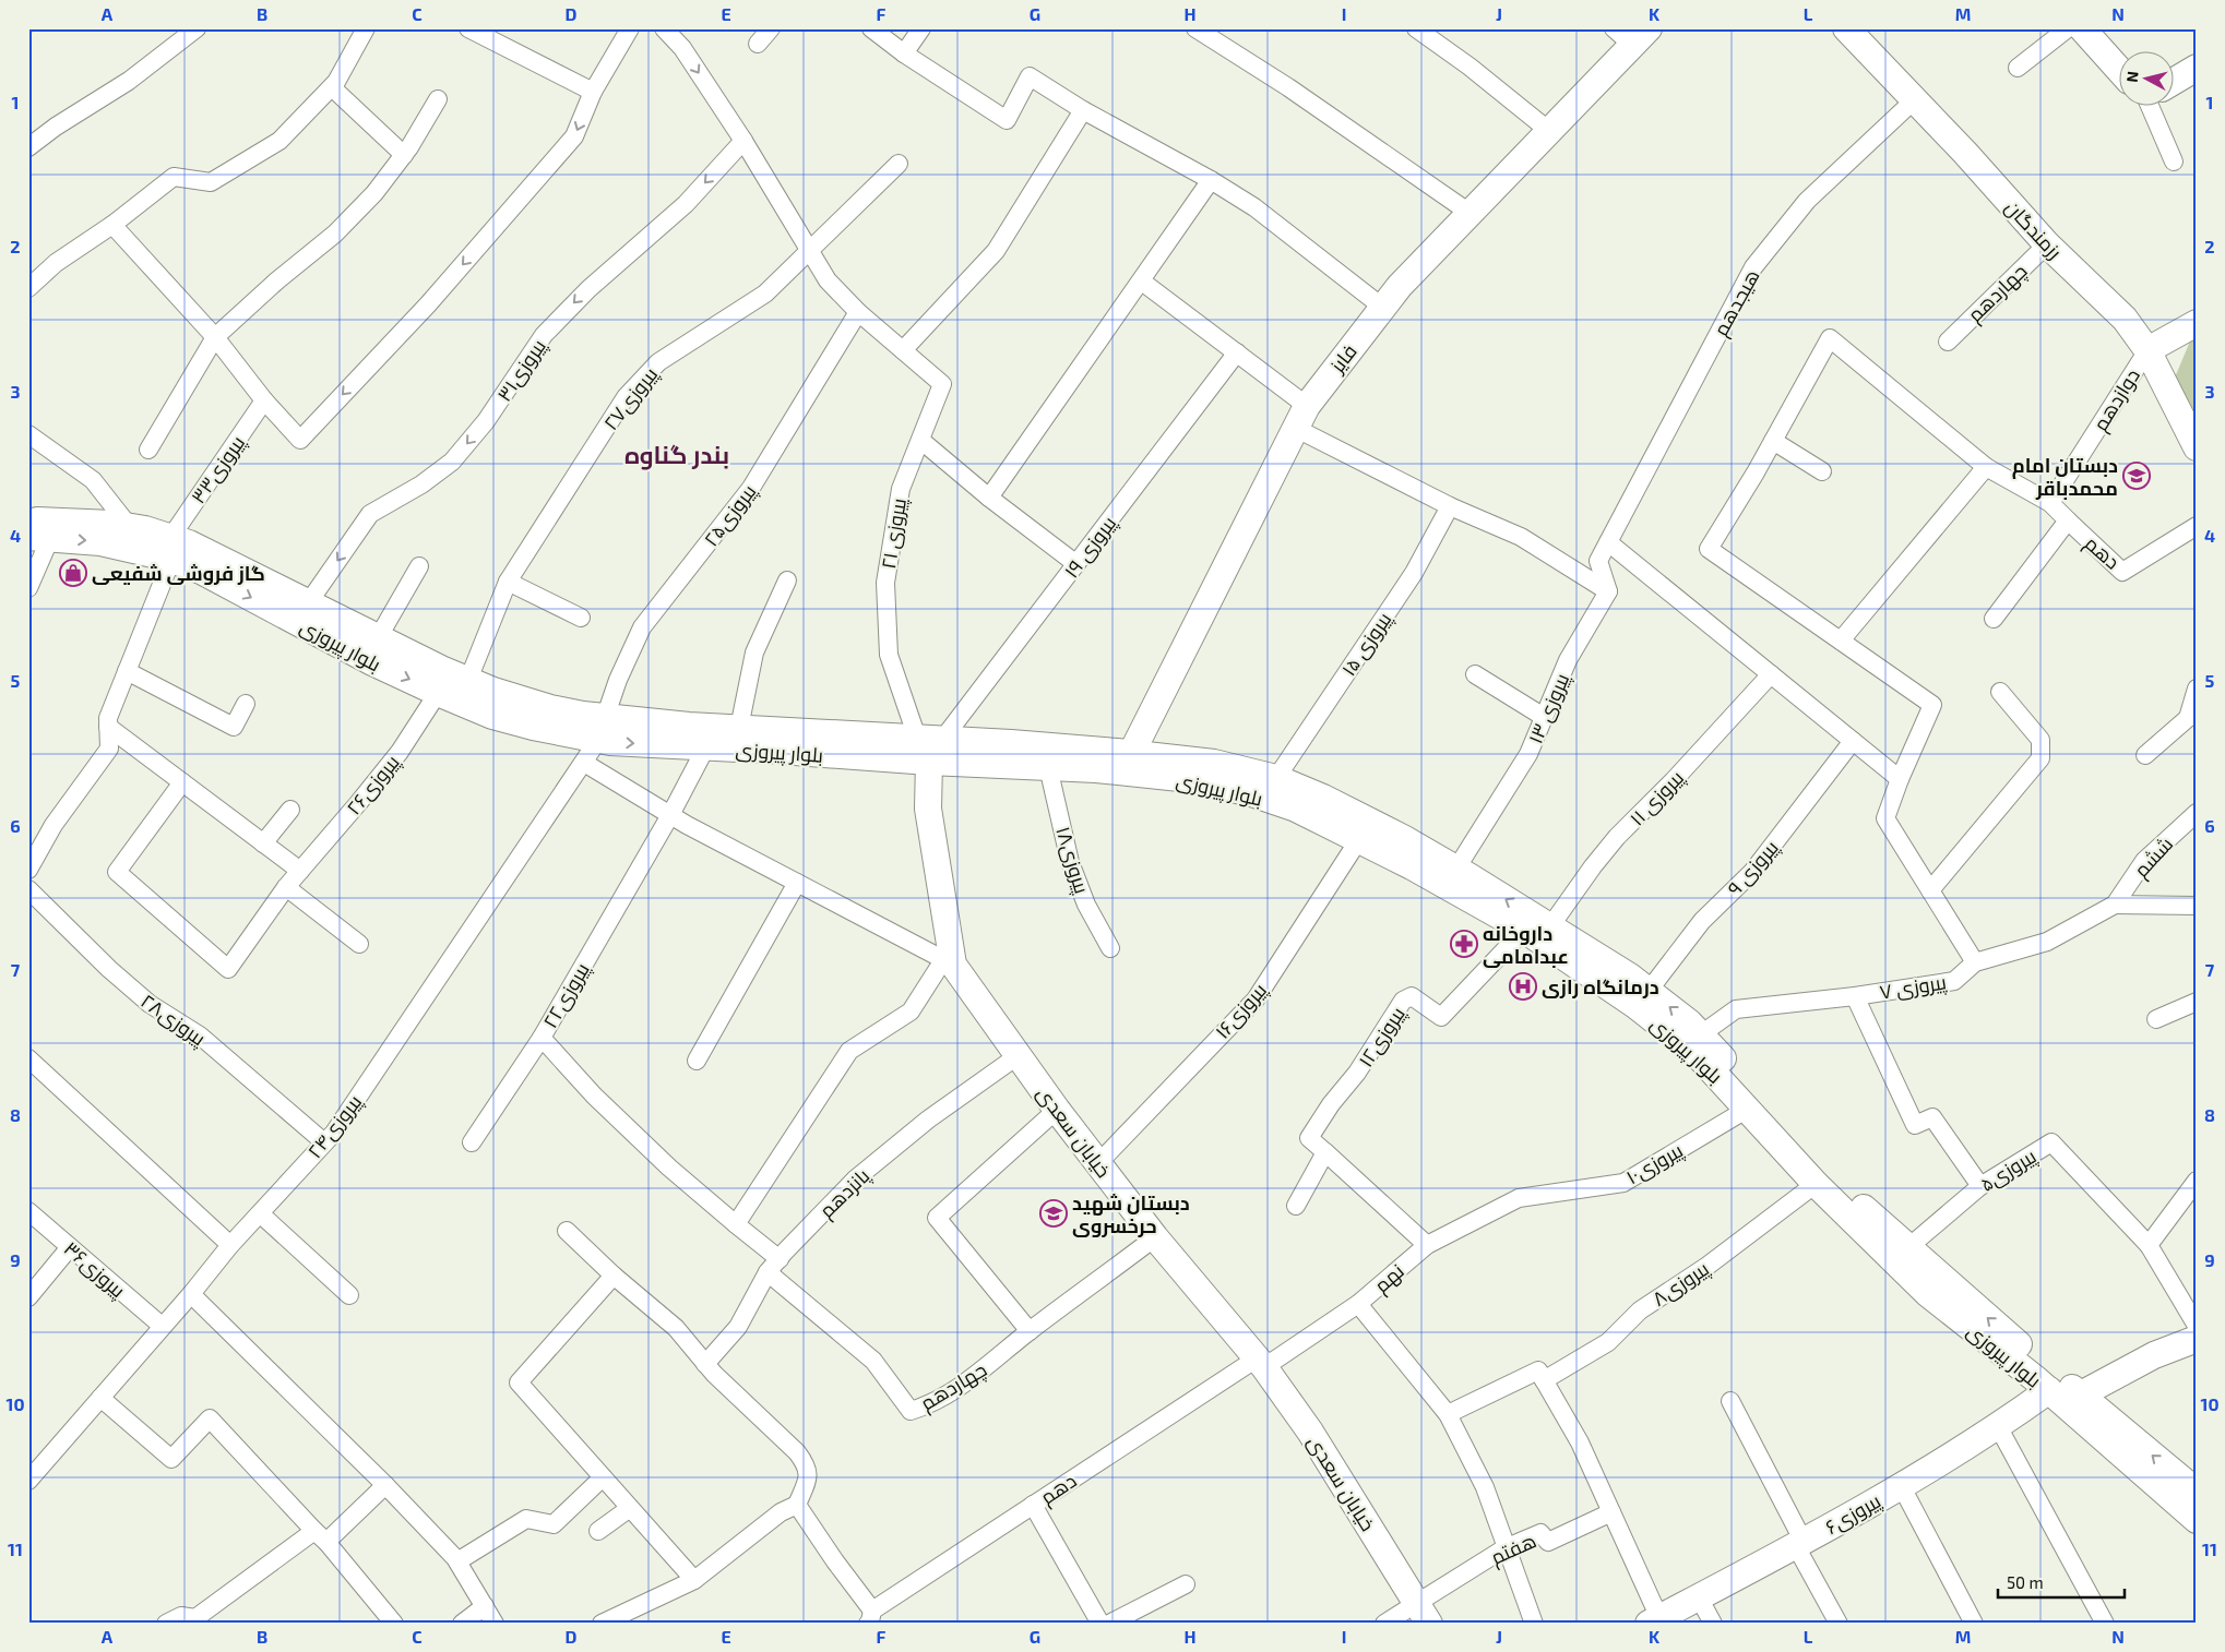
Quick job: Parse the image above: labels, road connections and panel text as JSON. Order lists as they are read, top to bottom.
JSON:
{
  "streets": {
    "street": [
      "رزمندگان",
      "چهاردهم",
      "هیجدهم",
      "فایز",
      "پیروزی۳۱",
      "پیروزی۲۷",
      "دوازدهم",
      "پیروزی۳۳",
      "پیروزی۲۵",
      "پیروزی ۲۱",
      "پیروزی ۱۹",
      "دهم",
      "پیروزی ۱۵",
      "بلوار پیروزی",
      "پیروزی ۱۳",
      "پیروزی۲۶",
      "پیروزی ۱۱",
      "ششم",
      "پیروزی۱۸",
      "پیروزی ۹",
      "پیروزی ۷",
      "پیروزی۲۲",
      "پیروزی۱۶",
      "پیروزی۲۸",
      "پیروزی۱۲",
      "پیروزی۲۴",
      "خیابان سعدی",
      "پیروزی۱۰",
      "پیروزی۵",
      "پانزدهم",
      "پیروزی۳۶",
      "نهم",
      "پیروزی۸",
      "پیروزی۶",
      "هفتم"
    ]
  },
  "crossings": [
    ["رزمندگان", "چهاردهم"],
    ["رزمندگان", "هیجدهم"],
    ["رزمندگان", "دوازدهم"],
    ["چهاردهم", "خیابان سعدی"],
    ["چهاردهم", "پانزدهم"],
    ["فایز", "بلوار پیروزی"],
    ["پیروزی۳۱", "بلوار پیروزی"],
    ["پیروزی۲۷", "بلوار پیروزی"],
    ["پیروزی۳۳", "بلوار پیروزی"],
    ["پیروزی۲۵", "بلوار پیروزی"],
    ["پیروزی۲۵", "پیروزی۲۴"],
    ["پیروزی ۲۱", "بلوار پیروزی"],
    ["پیروزی ۱۹", "بلوار پیروزی"],
    ["پیروزی ۱۹", "خیابان سعدی"],
    ["دهم", "خیابان سعدی"],
    ["دهم", "نهم"],
    ["پیروزی ۱۵", "بلوار پیروزی"],
    ["بلوار پیروزی", "پیروزی ۱۳"],
    ["بلوار پیروزی", "پیروزی۲۶"],
    ["بلوار پیروزی", "پیروزی ۱۱"],
    ["بلوار پیروزی", "پیروزی۱۸"],
    ["بلوار پیروزی", "پیروزی ۹"],
    ["بلوار پیروزی", "پیروزی ۷"],
    ["بلوار پیروزی", "پیروزی۲۲"],
    ["بلوار پیروزی", "پیروزی۱۶"],
    ["بلوار پیروزی", "پیروزی۱۲"],
    ["بلوار پیروزی", "پیروزی۲۴"],
    ["بلوار پیروزی", "خیابان سعدی"],
    ["بلوار پیروزی", "پیروزی۱۰"],
    ["بلوار پیروزی", "پیروزی۵"],
    ["بلوار پیروزی", "پیروزی۸"],
    ["بلوار پیروزی", "پیروزی۶"],
    ["ششم", "پیروزی ۷"],
    ["پیروزی۲۲", "پانزدهم"],
    ["پیروزی۱۶", "خیابان سعدی"],
    ["پیروزی۲۸", "پیروزی۲۴"],
    ["پیروزی۲۴", "پیروزی۳۶"],
    ["خیابان سعدی", "پانزدهم"],
    ["خیابان سعدی", "نهم"],
    ["خیابان سعدی", "هفتم"],
    ["پیروزی۱۰", "نهم"]
  ],
  "one_way": ["پیروزی۳۱"],
  "districts": ["بندر گناوه"],
  "places": {
    "school or university": ["دبستان امام محمدباقر", "دبستان شهید حرخسروی"],
    "shop": ["گاز فروشی شفیعی"],
    "pharmacy": ["داروخانه عبدامامی"],
    "hospital": ["درمانگاه رازی"]
  },
  "scale_bar": "50 m",
  "north": "left",
  "grid": {
    "columns": [
      "A",
      "B",
      "C",
      "D",
      "E",
      "F",
      "G",
      "H",
      "I",
      "J",
      "K",
      "L",
      "M",
      "N"
    ],
    "rows": [
      "1",
      "2",
      "3",
      "4",
      "5",
      "6",
      "7",
      "8",
      "9",
      "10",
      "11"
    ]
  }
}
